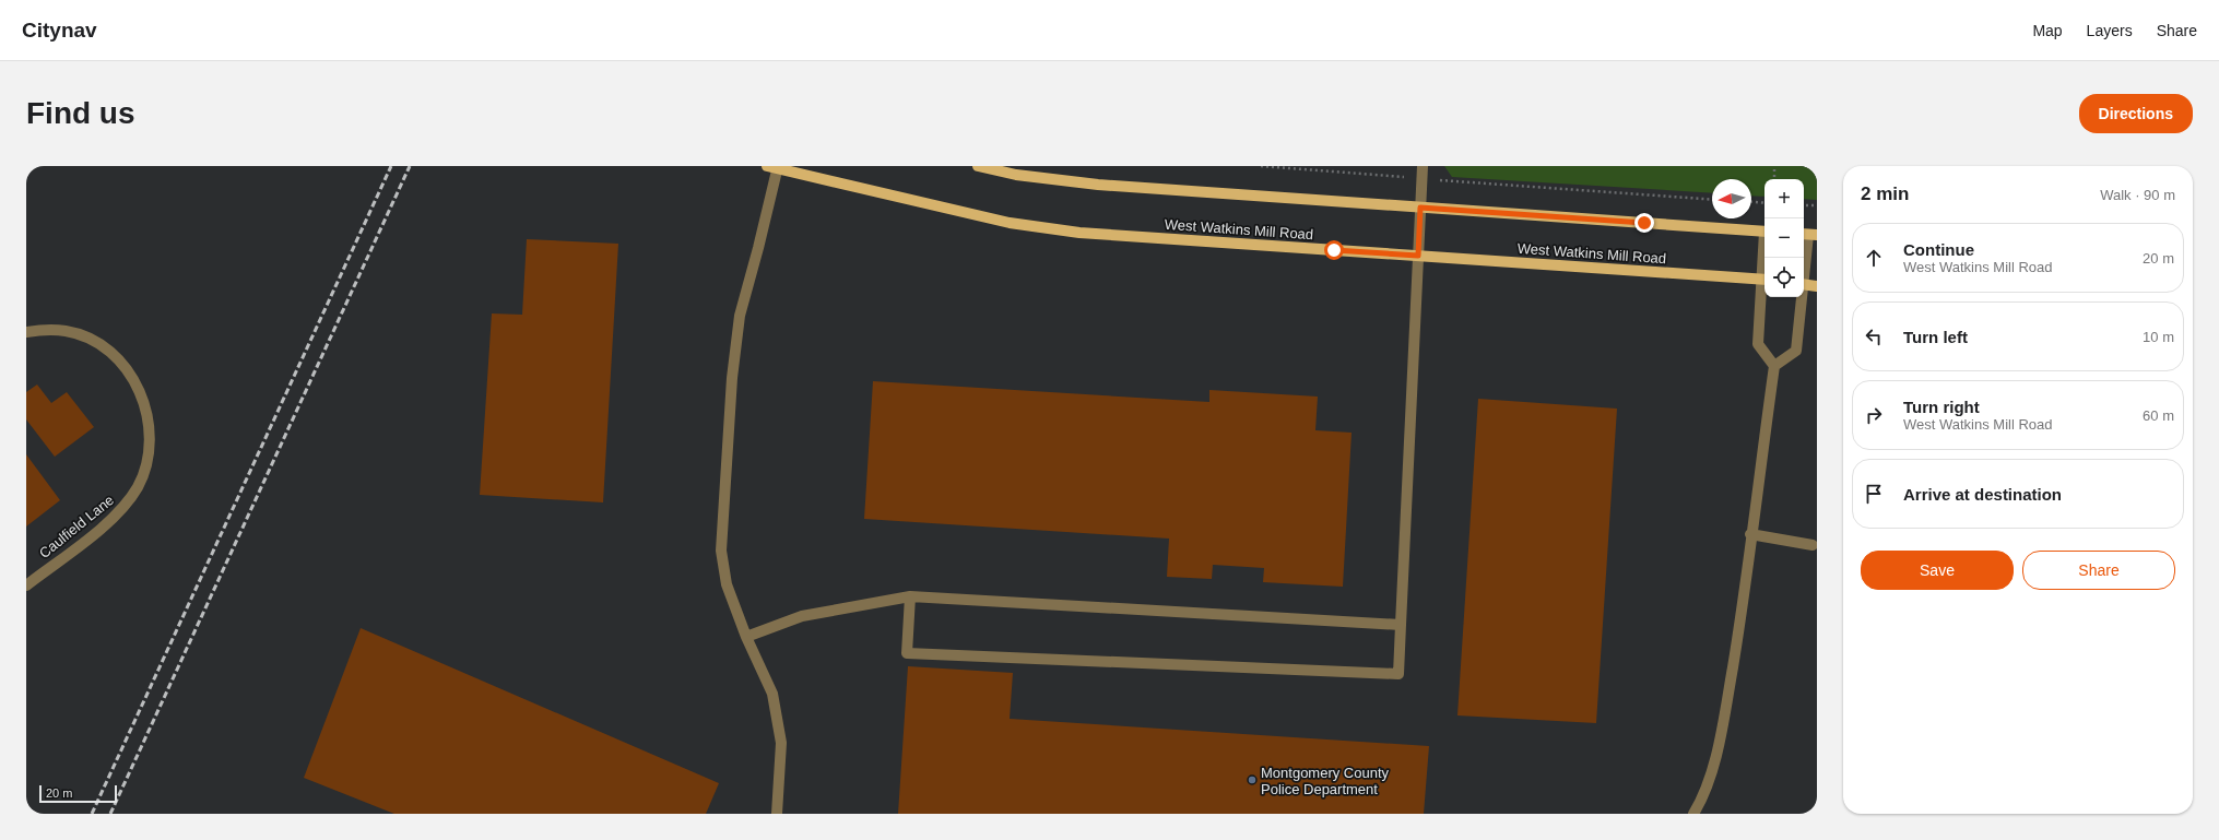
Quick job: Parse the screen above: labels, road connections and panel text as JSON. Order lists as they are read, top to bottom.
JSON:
{
  "streets": {
    "main road": ["West Watkins Mill Road"],
    "street": ["Caulfield Lane"]
  },
  "places": ["Montgomery County Police Department"],
  "scale_bar": "20 m",
  "north": "left",
  "page": {
    "header": "Citynav",
    "nav": ["Map", "Layers", "Share"],
    "buttons": [
      "Directions",
      ["Save", "Share"]
    ],
    "title": "Find us",
    "heading": ["2 min", "Walk · 90 m"],
    "map_buttons": ["+", "−"],
    "list": [
      ["Continue", "West Watkins Mill Road", "20 m"],
      ["Turn left", "10 m"],
      ["Turn right", "West Watkins Mill Road", "60 m"],
      "Arrive at destination"
    ],
    "scale": "20 m"
  }
}
